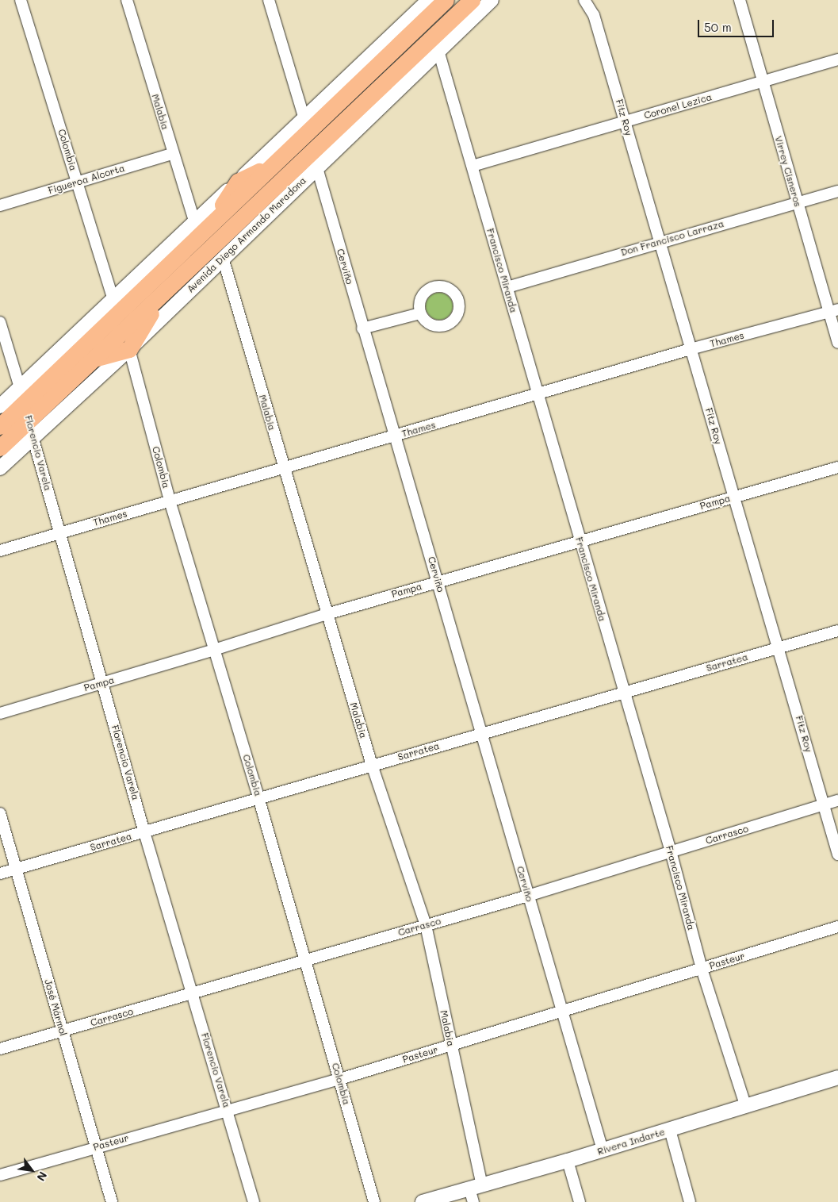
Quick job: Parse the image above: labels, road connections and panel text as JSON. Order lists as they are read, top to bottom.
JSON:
{
  "streets": {
    "main road": ["Avenida Diego Armando Maradona"],
    "street": [
      "Coronel Lezica",
      "Malabia",
      "Fitz Roy",
      "Colombia",
      "Virrey Cisneros",
      "Figueroa Alcorta",
      "Don Francisco Larraza",
      "Cerviño",
      "Francisco Miranda",
      "Thames",
      "Florencio Varela",
      "Pampa",
      "Sarratea",
      "Carrasco",
      "Pasteur",
      "José Mármol",
      "Rivera Indarte"
    ]
  },
  "crossings": [
    ["Coronel Lezica", "Fitz Roy"],
    ["Coronel Lezica", "Virrey Cisneros"],
    ["Coronel Lezica", "Francisco Miranda"],
    ["Malabia", "Figueroa Alcorta"],
    ["Malabia", "Avenida Diego Armando Maradona"],
    ["Malabia", "Thames"],
    ["Malabia", "Pampa"],
    ["Malabia", "Sarratea"],
    ["Malabia", "Carrasco"],
    ["Malabia", "Pasteur"],
    ["Malabia", "Rivera Indarte"],
    ["Fitz Roy", "Don Francisco Larraza"],
    ["Fitz Roy", "Thames"],
    ["Fitz Roy", "Pampa"],
    ["Fitz Roy", "Sarratea"],
    ["Fitz Roy", "Carrasco"],
    ["Colombia", "Figueroa Alcorta"],
    ["Colombia", "Avenida Diego Armando Maradona"],
    ["Colombia", "Thames"],
    ["Colombia", "Pampa"],
    ["Colombia", "Sarratea"],
    ["Colombia", "Carrasco"],
    ["Colombia", "Pasteur"],
    ["Virrey Cisneros", "Don Francisco Larraza"],
    ["Virrey Cisneros", "Thames"],
    ["Avenida Diego Armando Maradona", "Cerviño"],
    ["Avenida Diego Armando Maradona", "Francisco Miranda"],
    ["Avenida Diego Armando Maradona", "Florencio Varela"],
    ["Don Francisco Larraza", "Francisco Miranda"],
    ["Cerviño", "Thames"],
    ["Cerviño", "Pampa"],
    ["Cerviño", "Sarratea"],
    ["Cerviño", "Carrasco"],
    ["Cerviño", "Pasteur"],
    ["Cerviño", "Rivera Indarte"],
    ["Francisco Miranda", "Thames"],
    ["Francisco Miranda", "Pampa"],
    ["Francisco Miranda", "Sarratea"],
    ["Francisco Miranda", "Carrasco"],
    ["Francisco Miranda", "Pasteur"],
    ["Francisco Miranda", "Rivera Indarte"],
    ["Thames", "Florencio Varela"],
    ["Florencio Varela", "Pampa"],
    ["Florencio Varela", "Sarratea"],
    ["Florencio Varela", "Carrasco"],
    ["Florencio Varela", "Pasteur"],
    ["Sarratea", "José Mármol"],
    ["Carrasco", "José Mármol"],
    ["Pasteur", "José Mármol"]
  ],
  "scale_bar": "50 m",
  "north": "bottom right"
}
